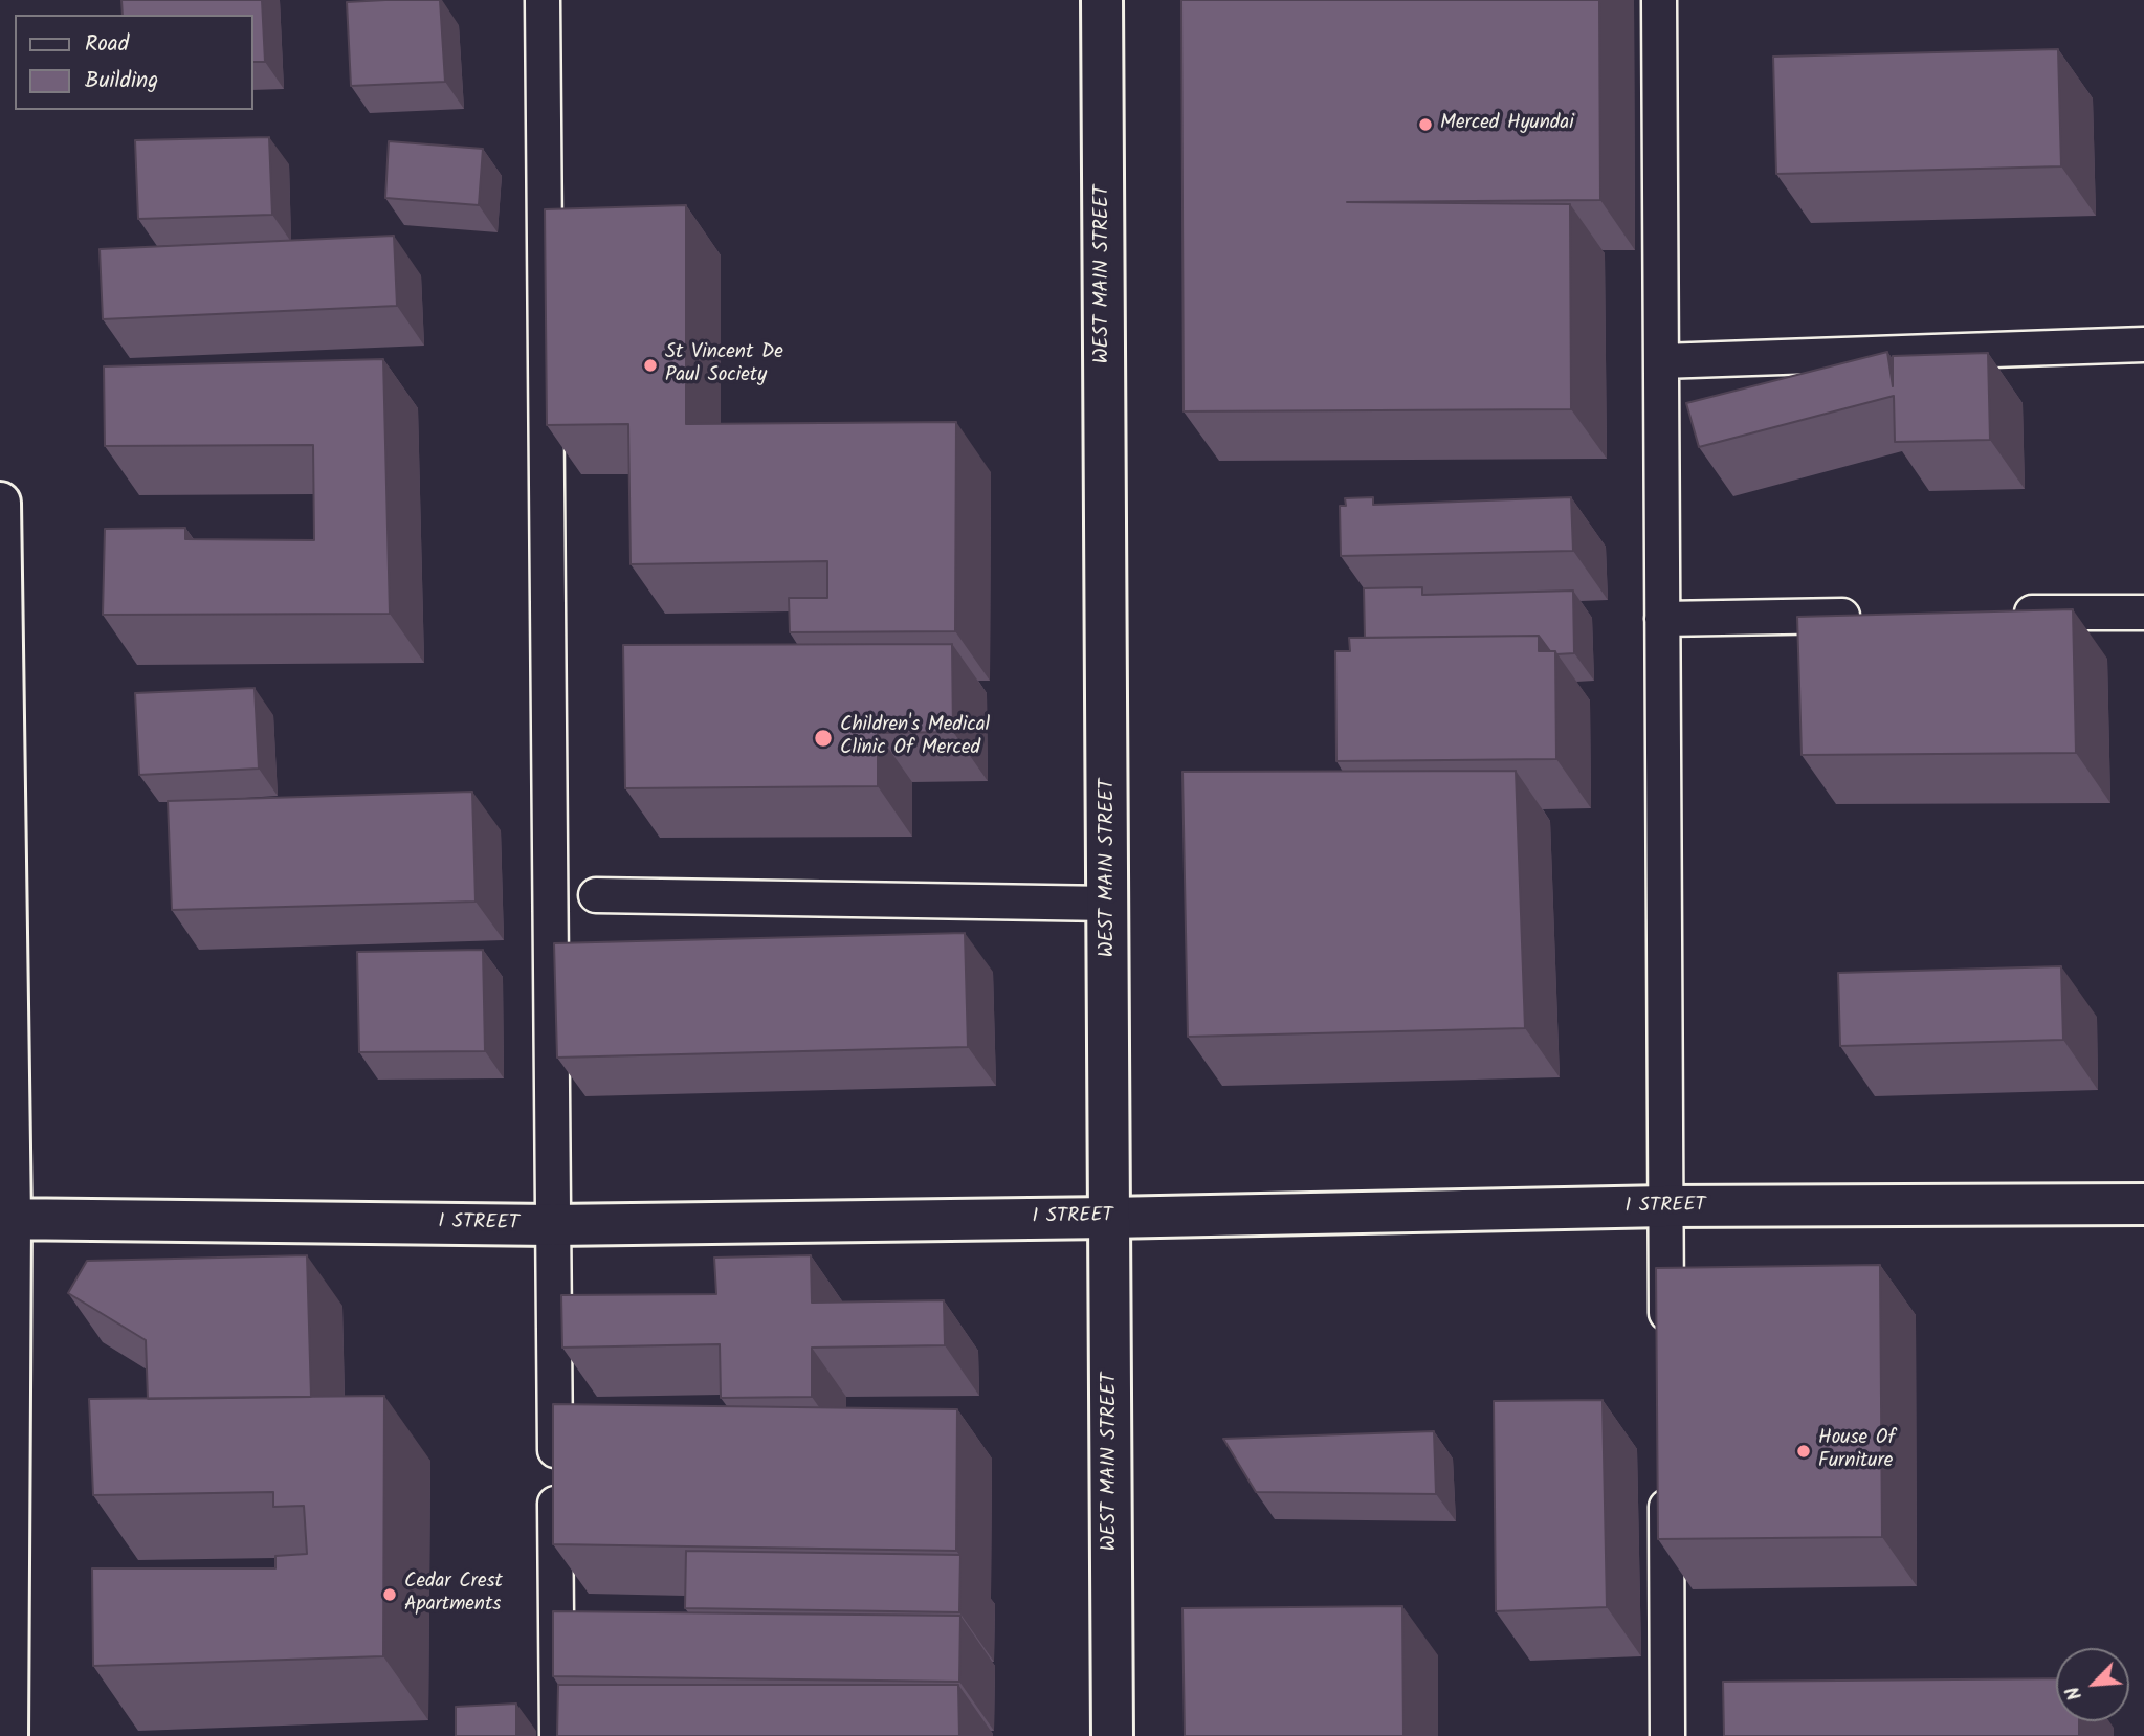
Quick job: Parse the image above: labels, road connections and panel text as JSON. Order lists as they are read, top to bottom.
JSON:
{
  "streets": {
    "street": ["WEST MAIN STREET", "I STREET"]
  },
  "crossings": [
    ["WEST MAIN STREET", "I STREET"]
  ],
  "places": [
    "Merced Hyundai",
    "St Vincent De Paul Society",
    "Children's Medical Clinic Of Merced",
    "House Of Furniture",
    "Cedar Crest Apartments"
  ],
  "legend": ["Road", "Building"],
  "north": "bottom left"
}
